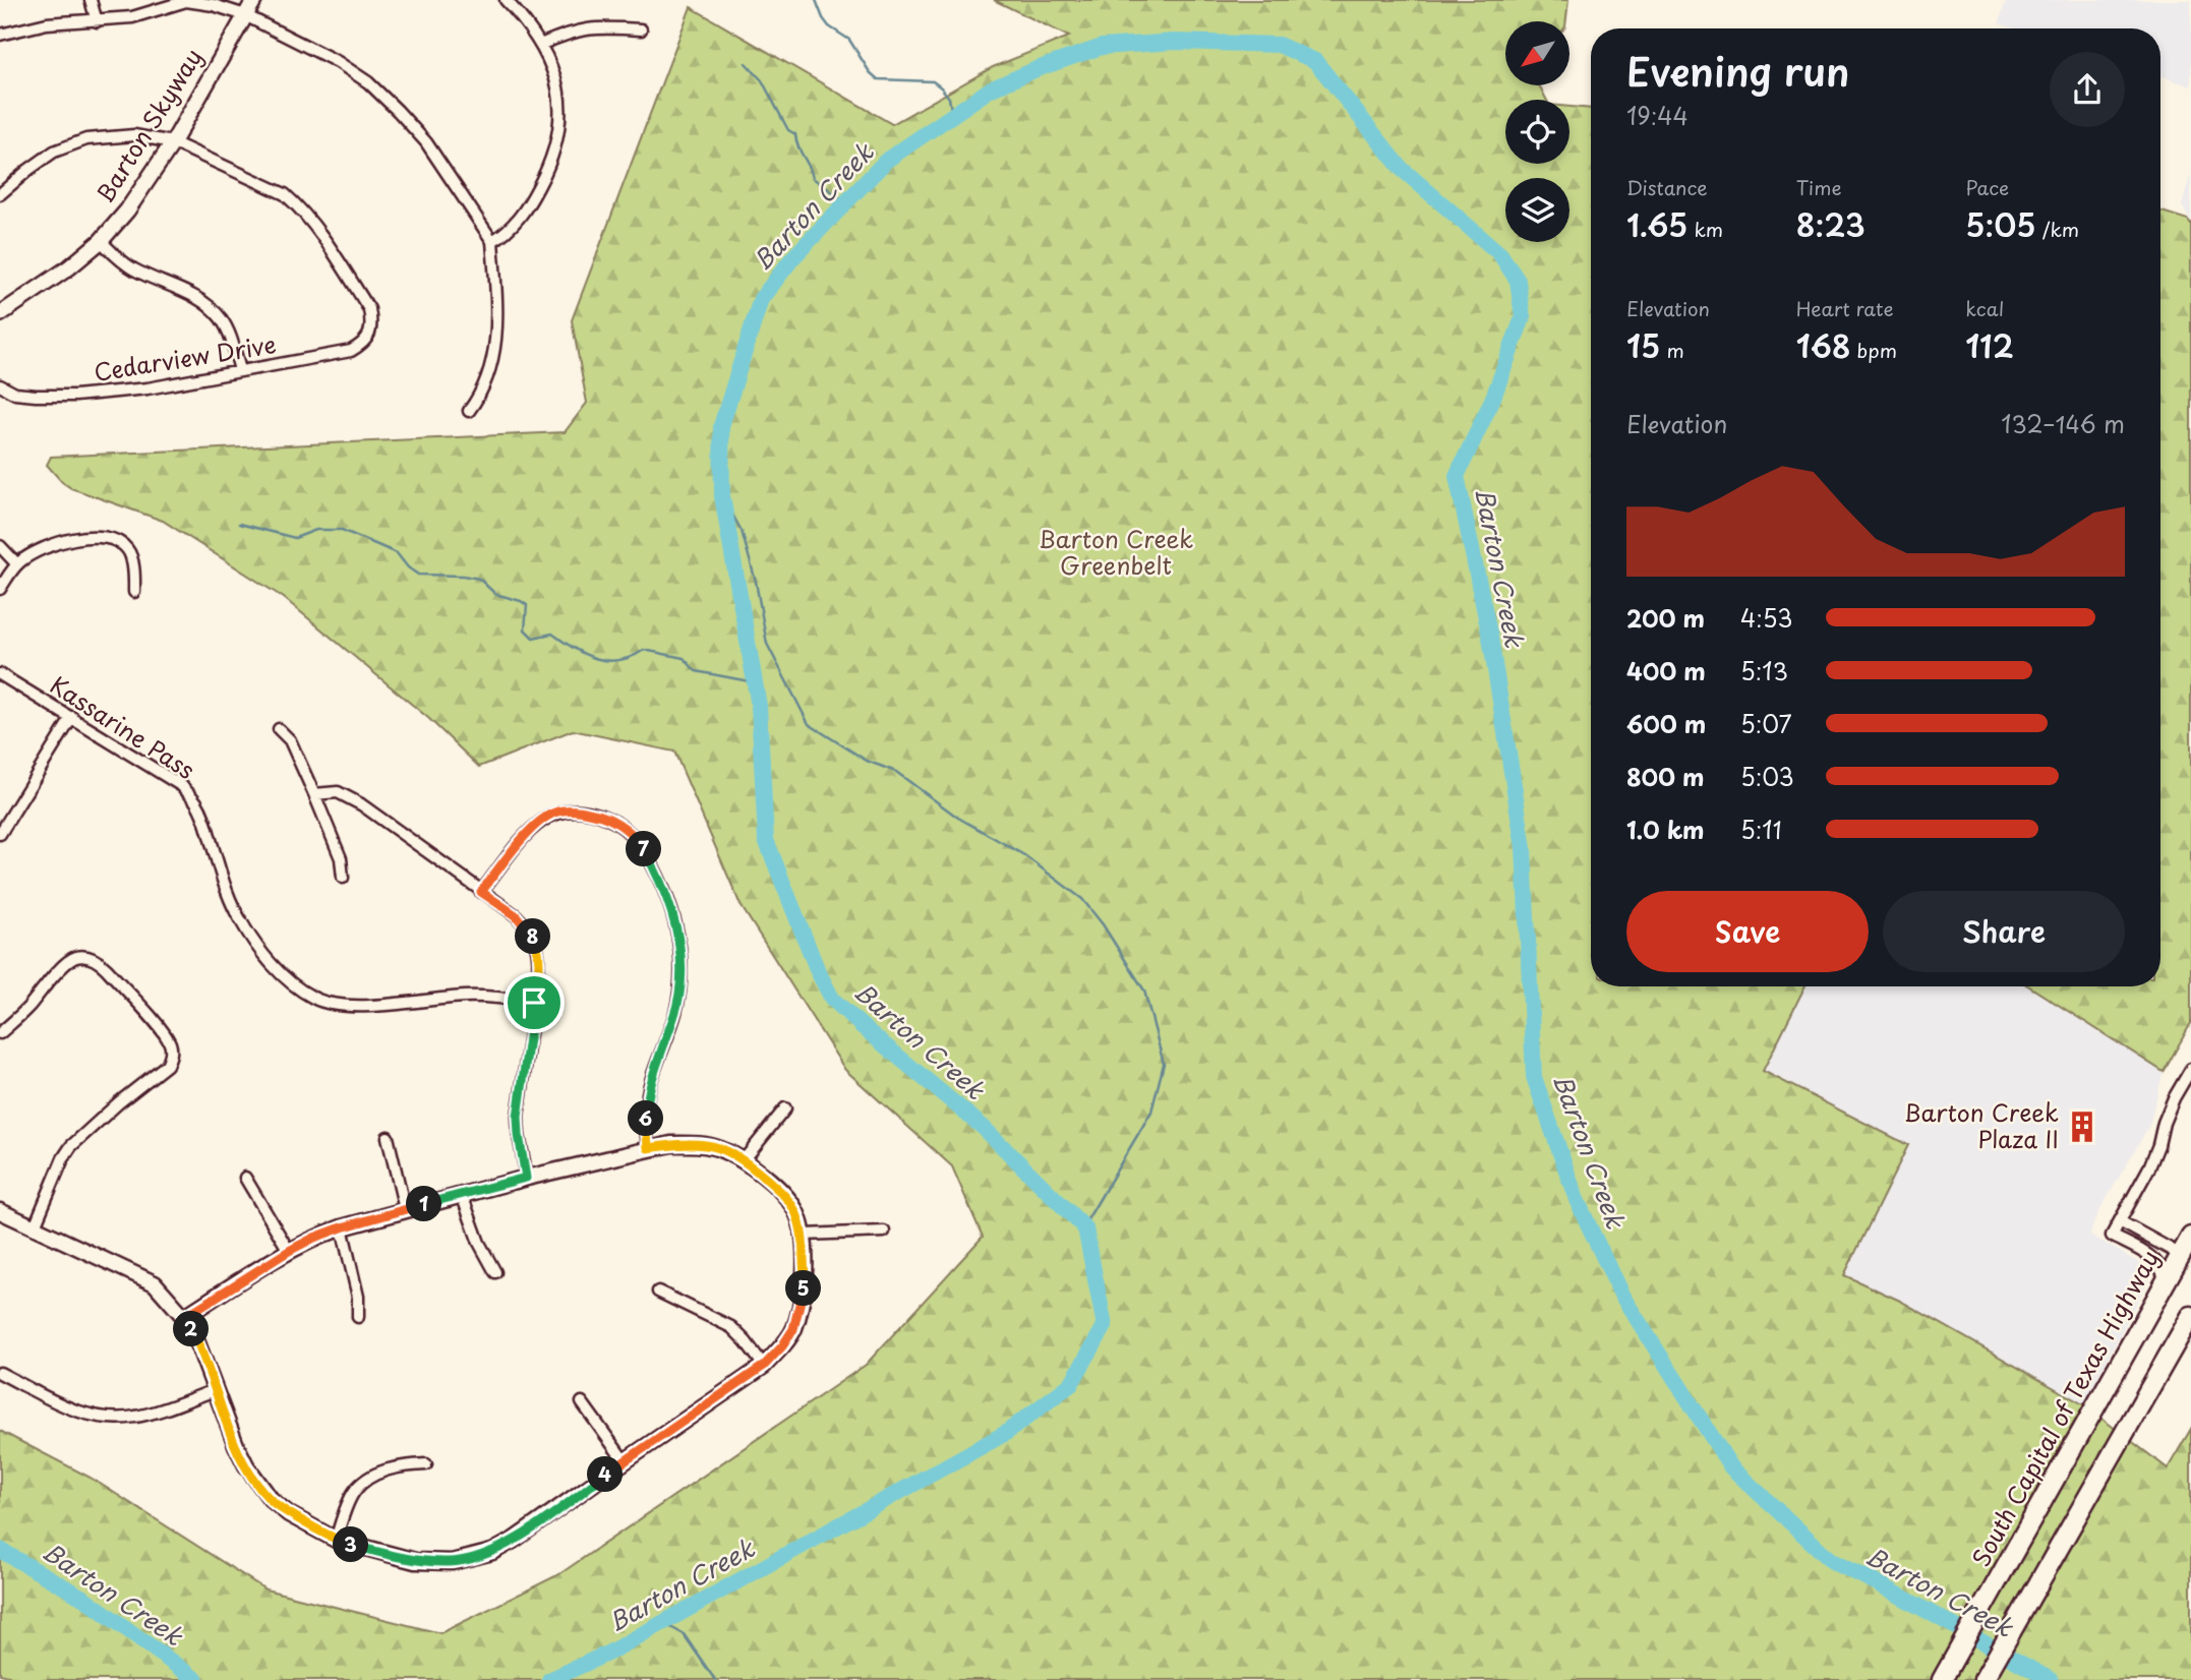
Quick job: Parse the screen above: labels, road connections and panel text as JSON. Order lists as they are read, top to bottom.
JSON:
{
  "streets": {
    "highway": ["South Capital of Texas Highway"],
    "street": ["Barton Skyway", "Cedarview Drive", "Kassarine Pass"]
  },
  "crossings": [
    ["Barton Skyway", "Cedarview Drive"]
  ],
  "water": ["Barton Creek"],
  "parks": ["Barton Creek Greenbelt"],
  "places": {
    "building": ["Barton Creek Plaza II"]
  },
  "north": "bottom left",
  "page": {
    "heading": ["Evening run", "19:44"],
    "stats": [
      ["Distance", "1.65 km"],
      ["Time", "8:23"],
      ["Pace", "5:05 /km"],
      ["Elevation", "15 m"],
      ["Heart rate", "168 bpm"],
      ["kcal", "112"]
    ],
    "chart": ["Elevation", "132–146 m"],
    "list": [
      {
        "name": "200 m",
        "note": "4:53"
      },
      {
        "name": "400 m",
        "note": "5:13"
      },
      {
        "name": "600 m",
        "note": "5:07"
      },
      {
        "name": "800 m",
        "note": "5:03"
      },
      {
        "name": "1.0 km",
        "note": "5:11"
      }
    ],
    "pins": [
      "7",
      "8",
      "6",
      "1",
      "5",
      "2",
      "4",
      "3"
    ],
    "buttons": ["Save", "Share"]
  }
}
